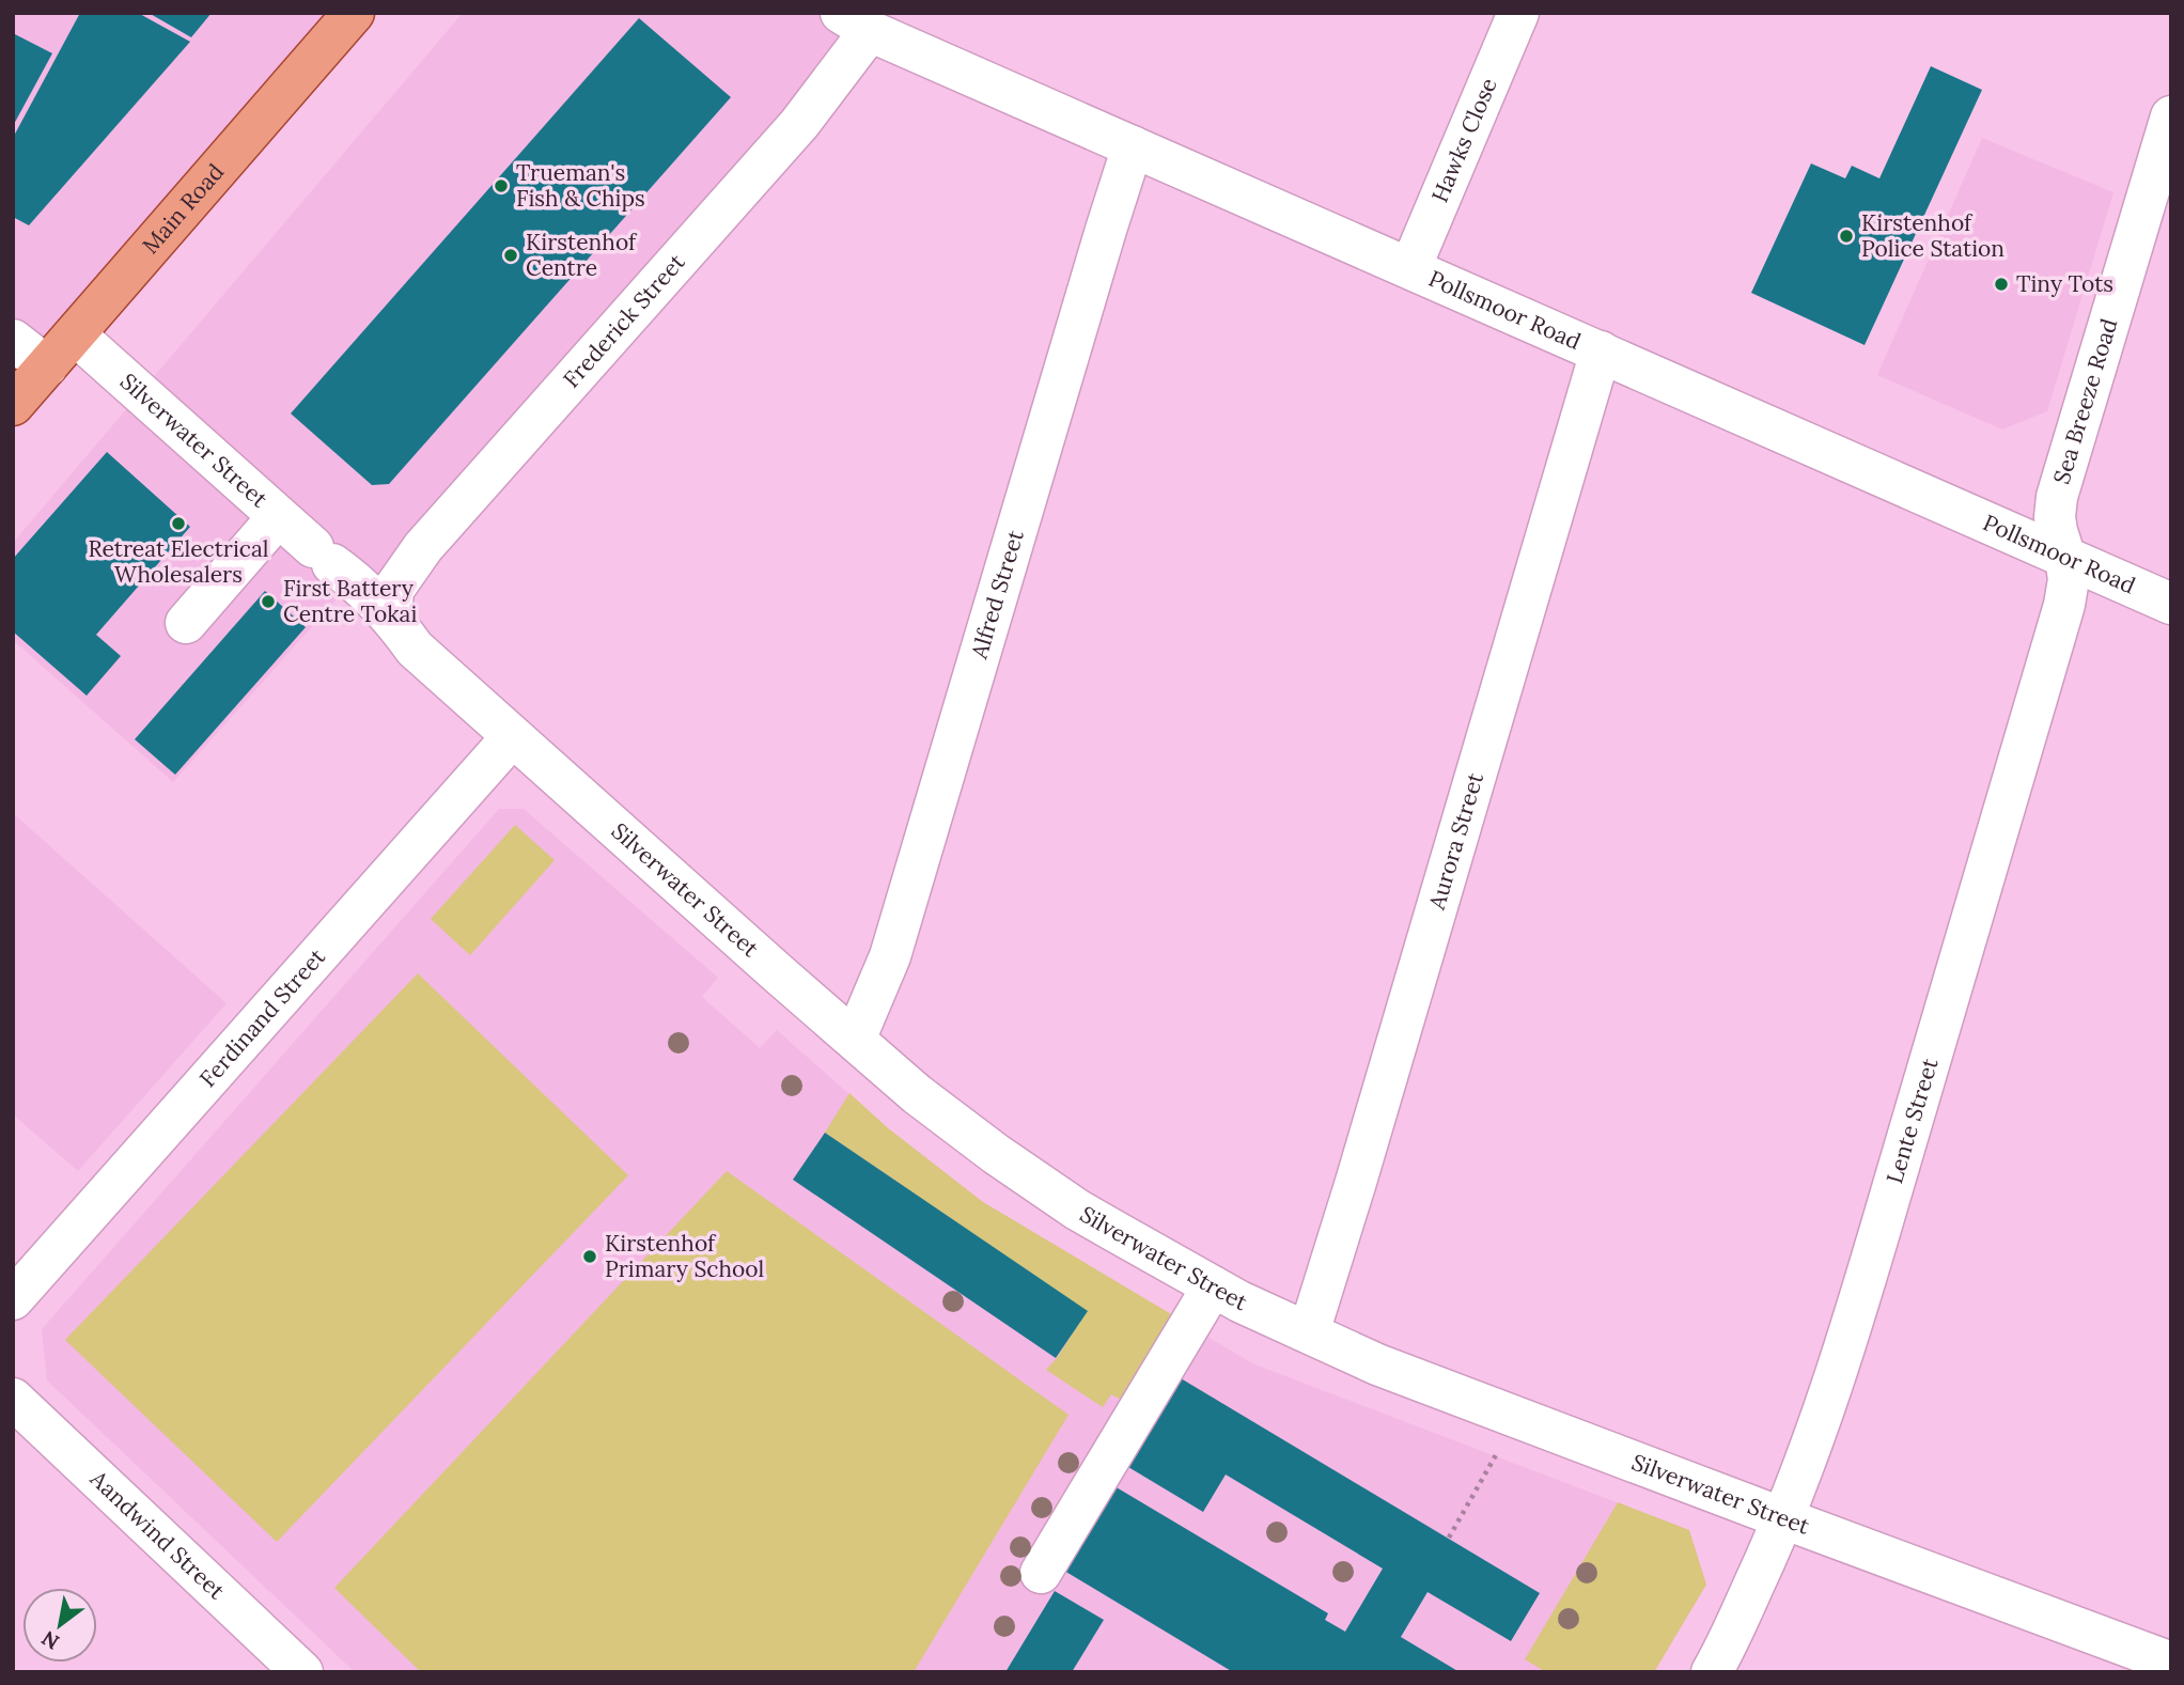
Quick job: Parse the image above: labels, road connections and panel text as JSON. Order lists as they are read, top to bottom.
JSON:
{
  "streets": {
    "main road": ["Main Road"],
    "street": [
      "Hawks Close",
      "Pollsmoor Road",
      "Frederick Street",
      "Sea Breeze Road",
      "Silverwater Street",
      "Alfred Street",
      "Aurora Street",
      "Ferdinand Street",
      "Lente Street",
      "Aandwind Street"
    ]
  },
  "crossings": [
    ["Hawks Close", "Pollsmoor Road"],
    ["Main Road", "Silverwater Street"],
    ["Pollsmoor Road", "Frederick Street"],
    ["Pollsmoor Road", "Sea Breeze Road"],
    ["Pollsmoor Road", "Alfred Street"],
    ["Pollsmoor Road", "Aurora Street"],
    ["Pollsmoor Road", "Lente Street"],
    ["Frederick Street", "Silverwater Street"],
    ["Sea Breeze Road", "Lente Street"],
    ["Silverwater Street", "Alfred Street"],
    ["Silverwater Street", "Aurora Street"],
    ["Silverwater Street", "Ferdinand Street"],
    ["Silverwater Street", "Lente Street"]
  ],
  "places": [
    "Trueman's Fish & Chips",
    "Kirstenhof Police Station",
    "Kirstenhof Centre",
    "Tiny Tots",
    "Retreat Electrical Wholesalers",
    "First Battery Centre Tokai",
    "Kirstenhof Primary School"
  ],
  "north": "bottom left"
}
